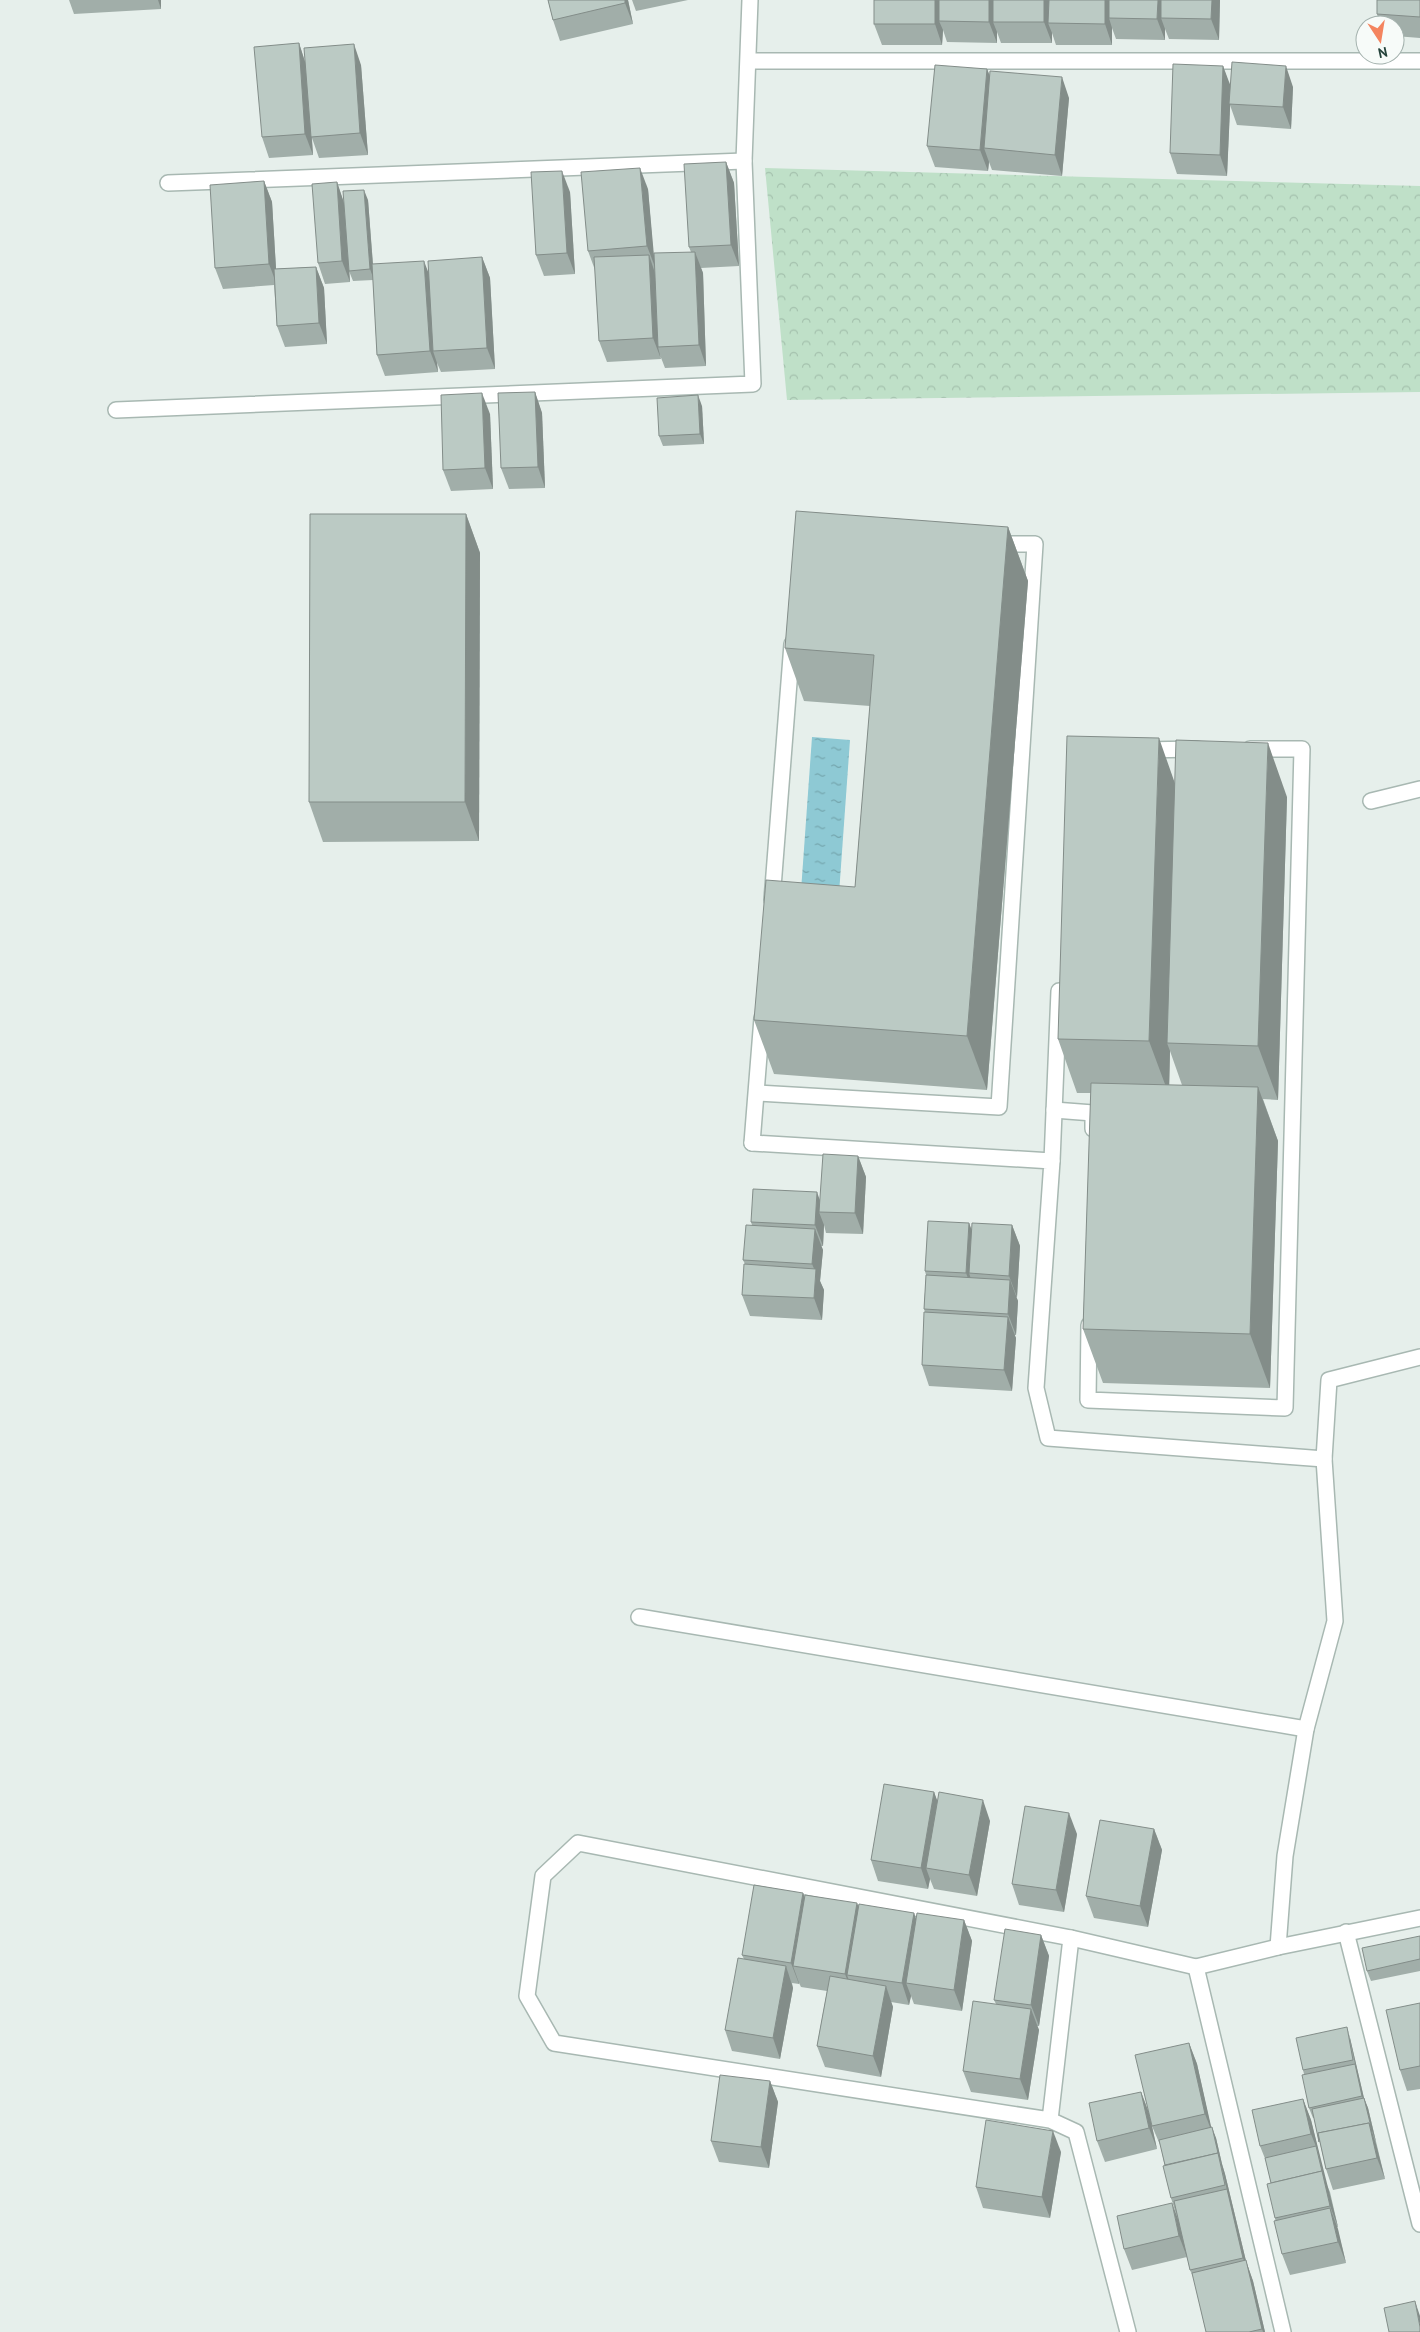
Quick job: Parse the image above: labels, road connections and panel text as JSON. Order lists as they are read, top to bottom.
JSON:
{
  "north": "bottom"
}
